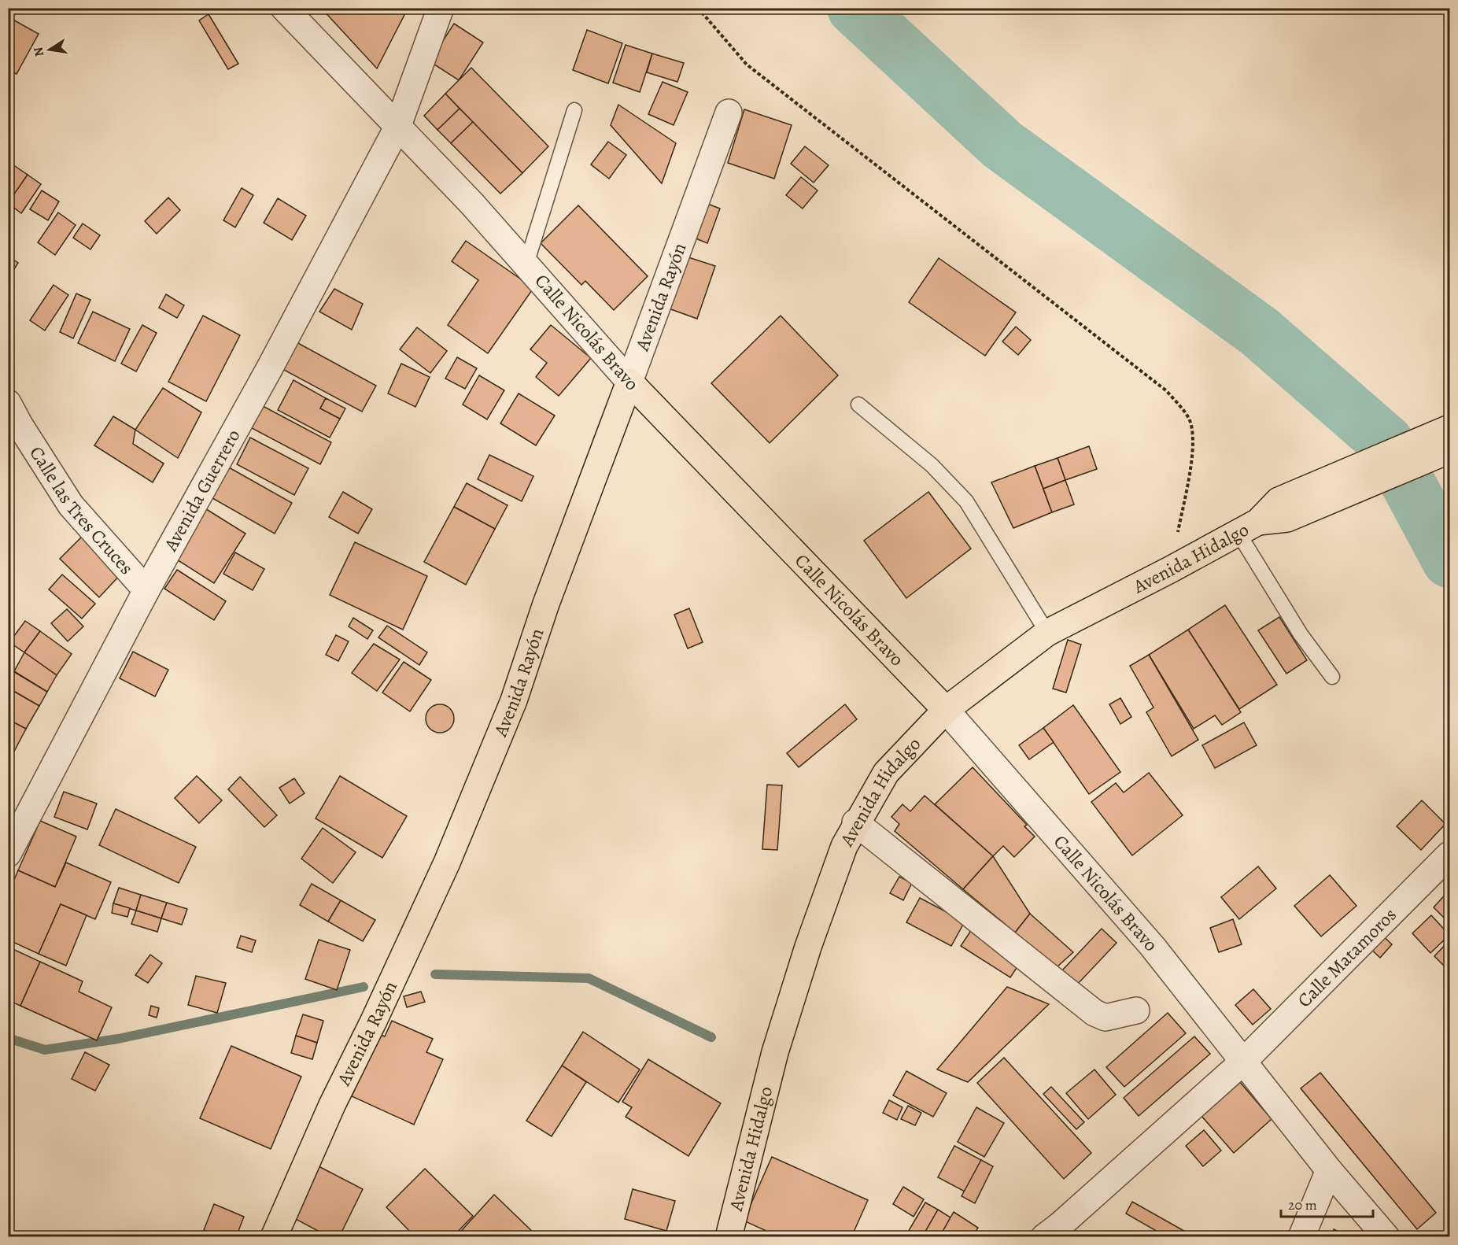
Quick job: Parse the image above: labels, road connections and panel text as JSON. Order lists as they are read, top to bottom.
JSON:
{
  "streets": {
    "main road": ["Avenida Rayón", "Calle Nicolás Bravo", "Avenida Hidalgo"],
    "street": ["Avenida Guerrero", "Calle las Tres Cruces", "Calle Matamoros"]
  },
  "crossings": [
    ["Avenida Rayón", "Calle Nicolás Bravo"],
    ["Calle Nicolás Bravo", "Avenida Guerrero"],
    ["Calle Nicolás Bravo", "Avenida Hidalgo"],
    ["Calle Nicolás Bravo", "Calle Matamoros"],
    ["Avenida Guerrero", "Calle las Tres Cruces"]
  ],
  "scale_bar": "20 m",
  "north": "left"
}
